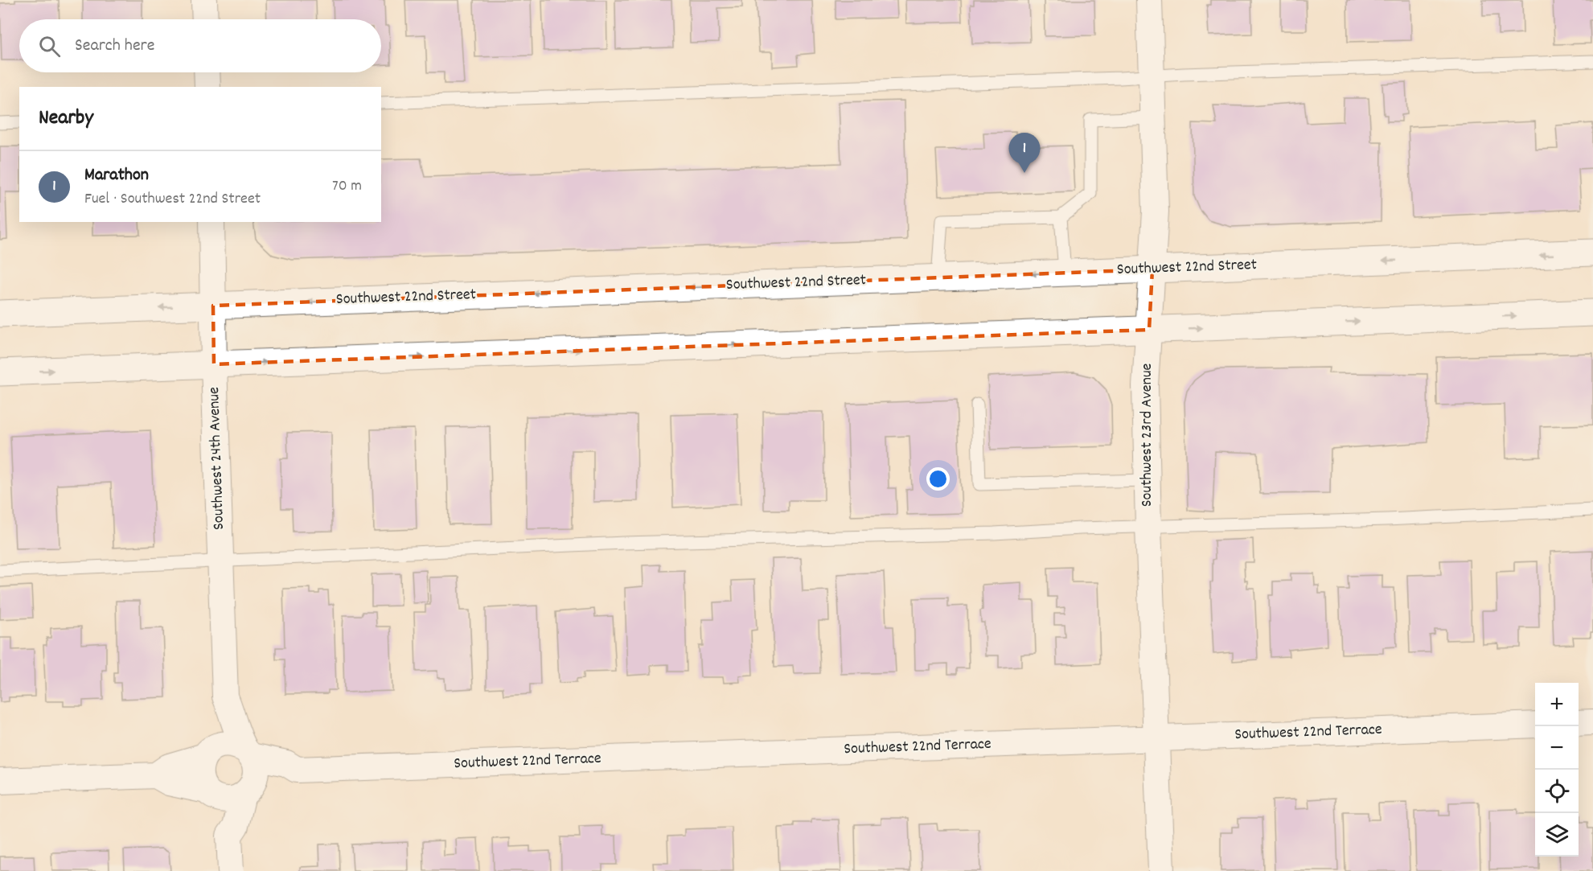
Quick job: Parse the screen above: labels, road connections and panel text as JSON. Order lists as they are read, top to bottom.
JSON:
{
  "streets": {
    "main road": ["Southwest 22nd Street"],
    "street": ["Southwest 23rd Avenue", "Southwest 24th Avenue", "Southwest 22nd Terrace"]
  },
  "crossings": [
    ["Southwest 22nd Street", "Southwest 23rd Avenue"],
    ["Southwest 22nd Street", "Southwest 24th Avenue"],
    ["Southwest 23rd Avenue", "Southwest 22nd Terrace"],
    ["Southwest 24th Avenue", "Southwest 22nd Terrace"]
  ],
  "page": {
    "search": "Search here",
    "heading": "Nearby",
    "pins": "1",
    "list": [
      {
        "mark": "1",
        "name": "Marathon",
        "note": "Fuel · Southwest 22nd Street",
        "value": "70 m"
      }
    ],
    "map_buttons": ["+", "−"]
  }
}
